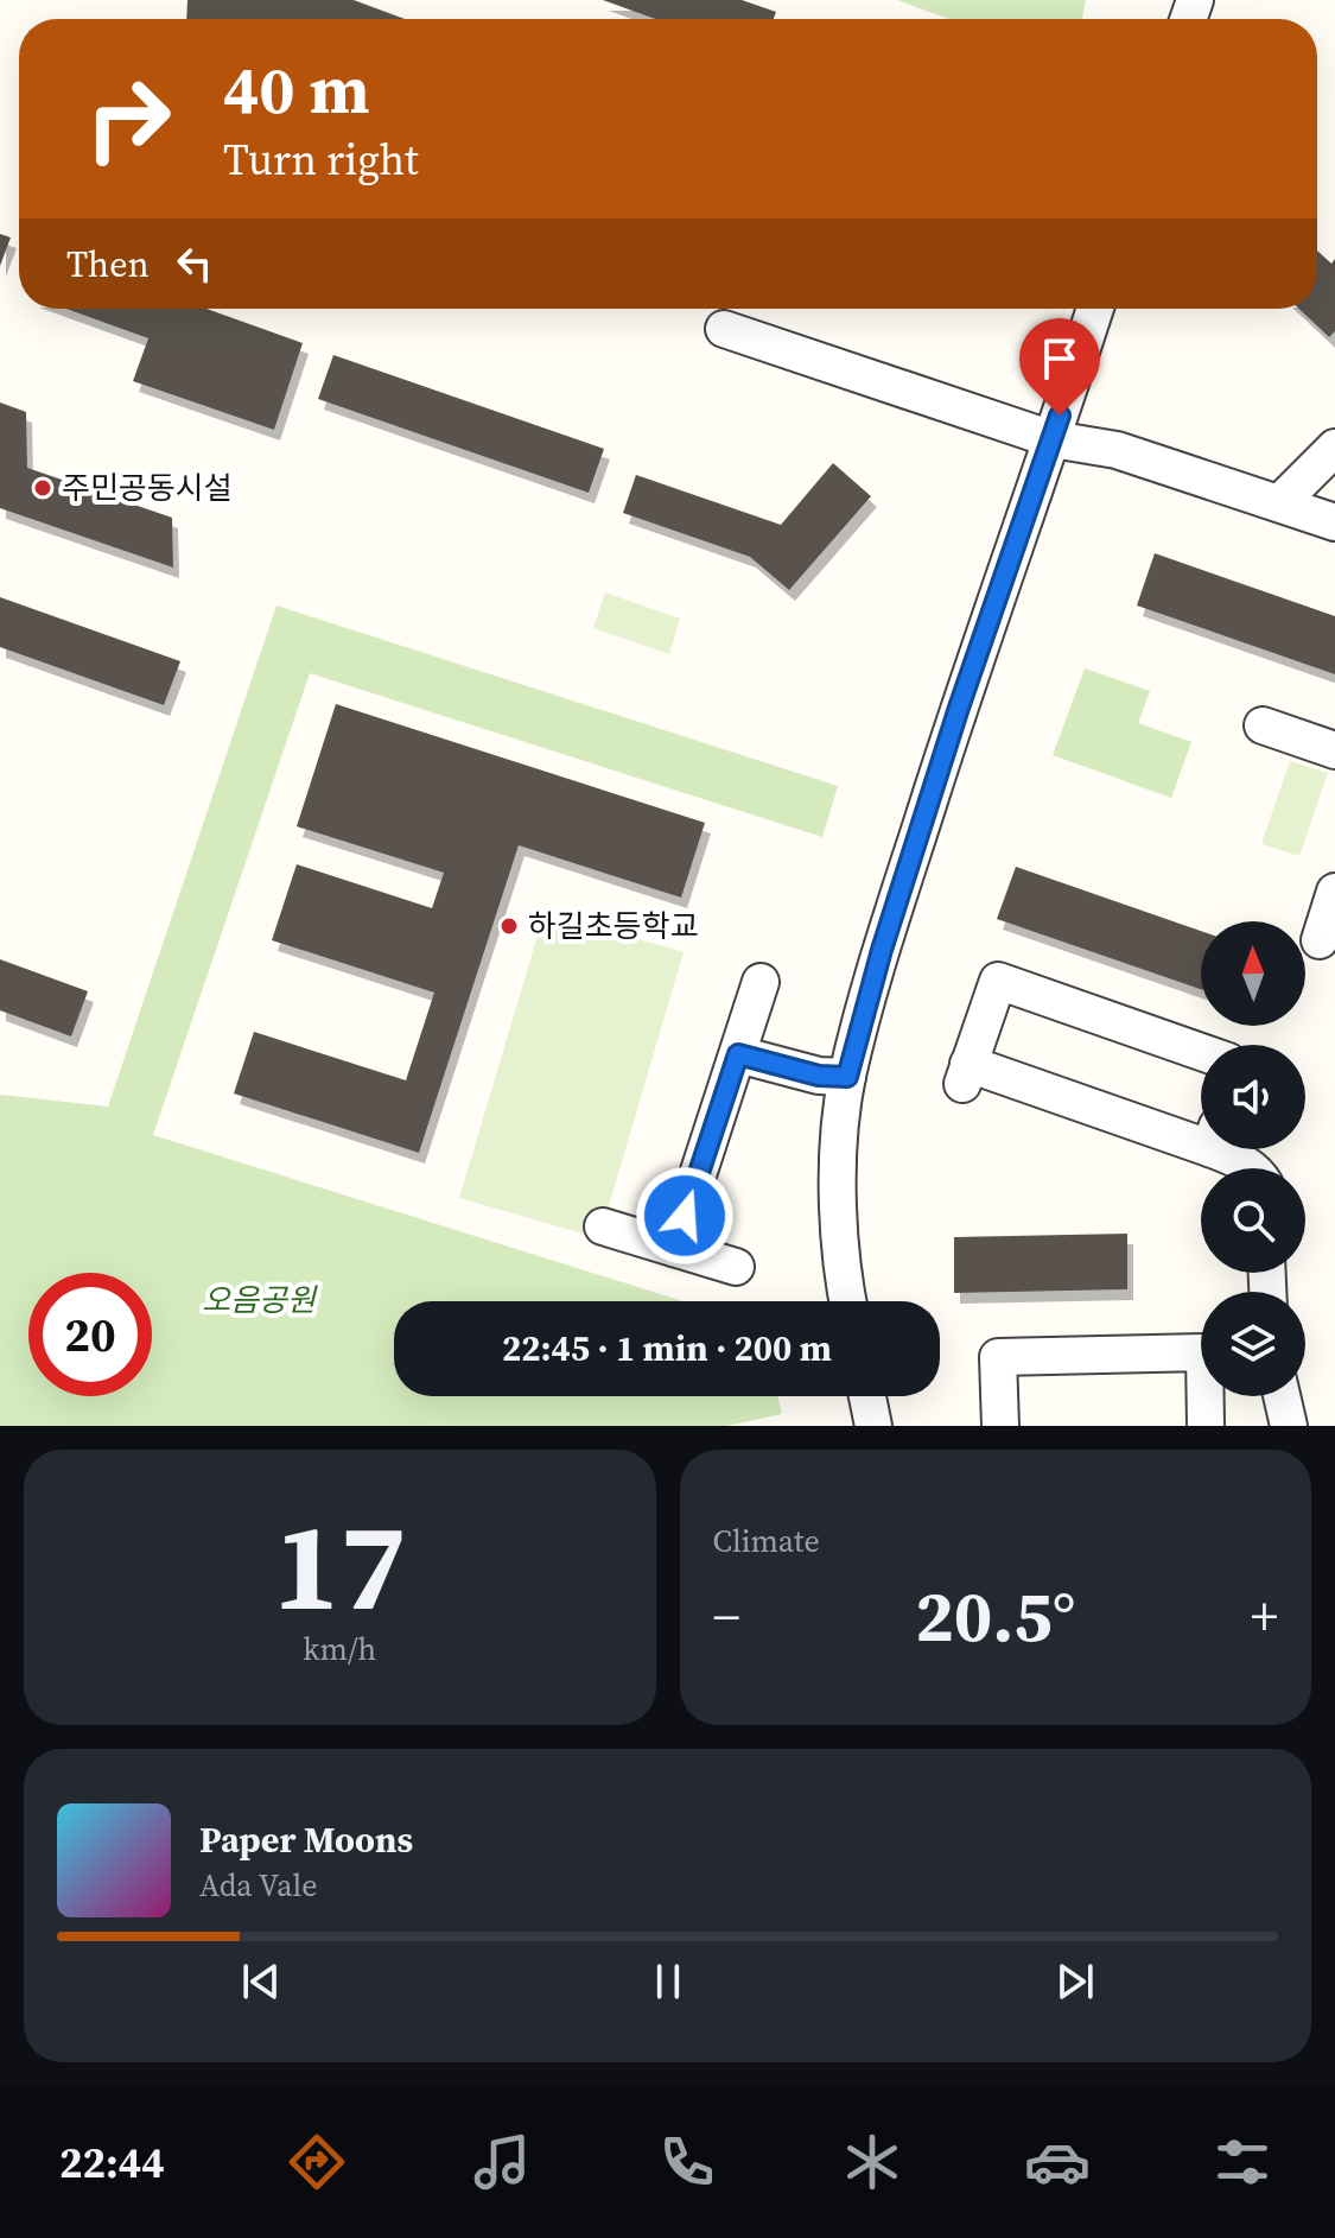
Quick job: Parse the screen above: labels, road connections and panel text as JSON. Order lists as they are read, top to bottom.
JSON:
{
  "parks": ["오음공원"],
  "places": ["주민공동시설", "하길초등학교"],
  "north": "top",
  "page": {
    "turn": ["40 m", "Turn right"],
    "then": "Then",
    "limit": "20",
    "trip": "22:45 · 1 min · 200 m",
    "tile": [
      ["17", "km/h"],
      "Climate"
    ],
    "heat": ["−", "20.5°", "+"],
    "song": ["Paper Moons", "Ada Vale"],
    "tabs": "22:44"
  }
}
